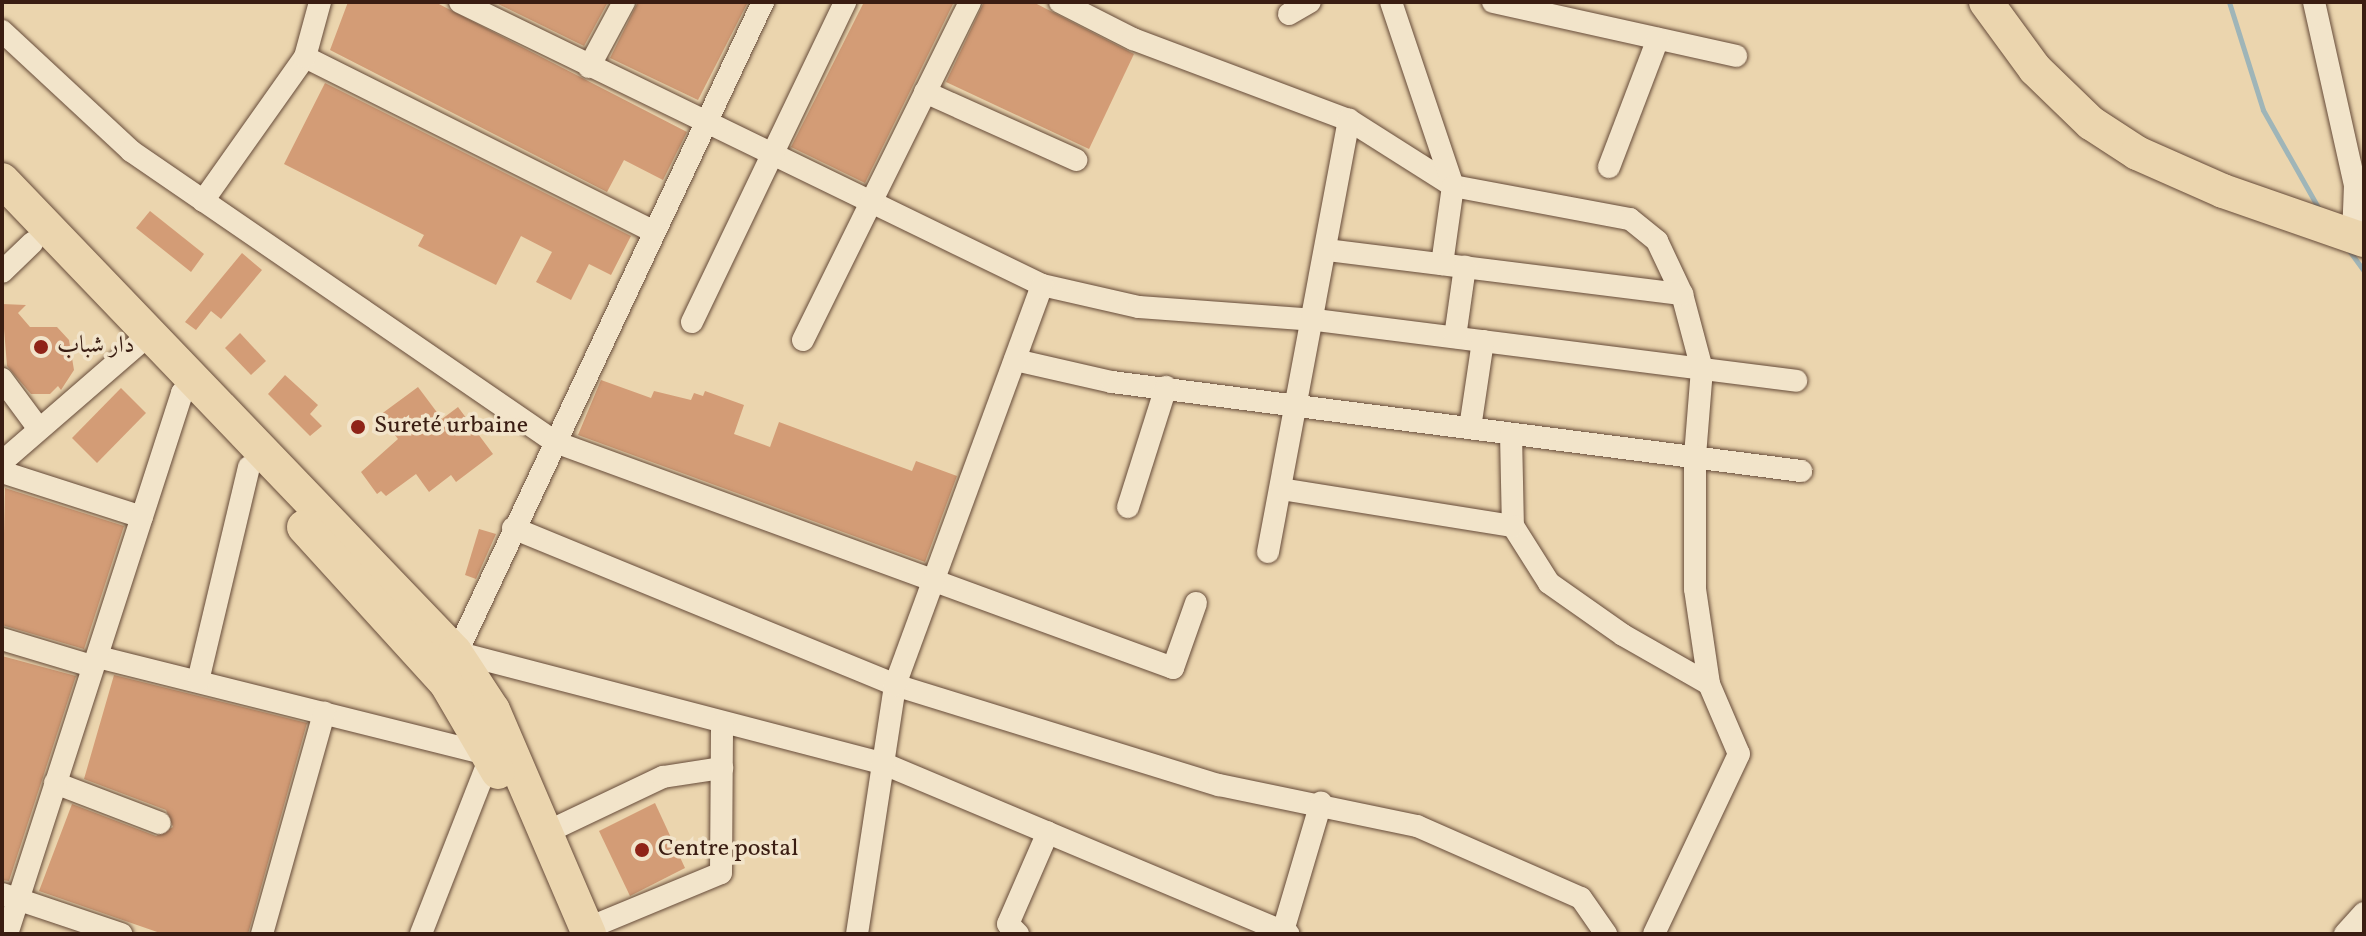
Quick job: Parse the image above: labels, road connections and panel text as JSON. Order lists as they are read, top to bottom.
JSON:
{
  "places": ["دار شباب", "Sureté urbaine", "Centre postal"]
}
